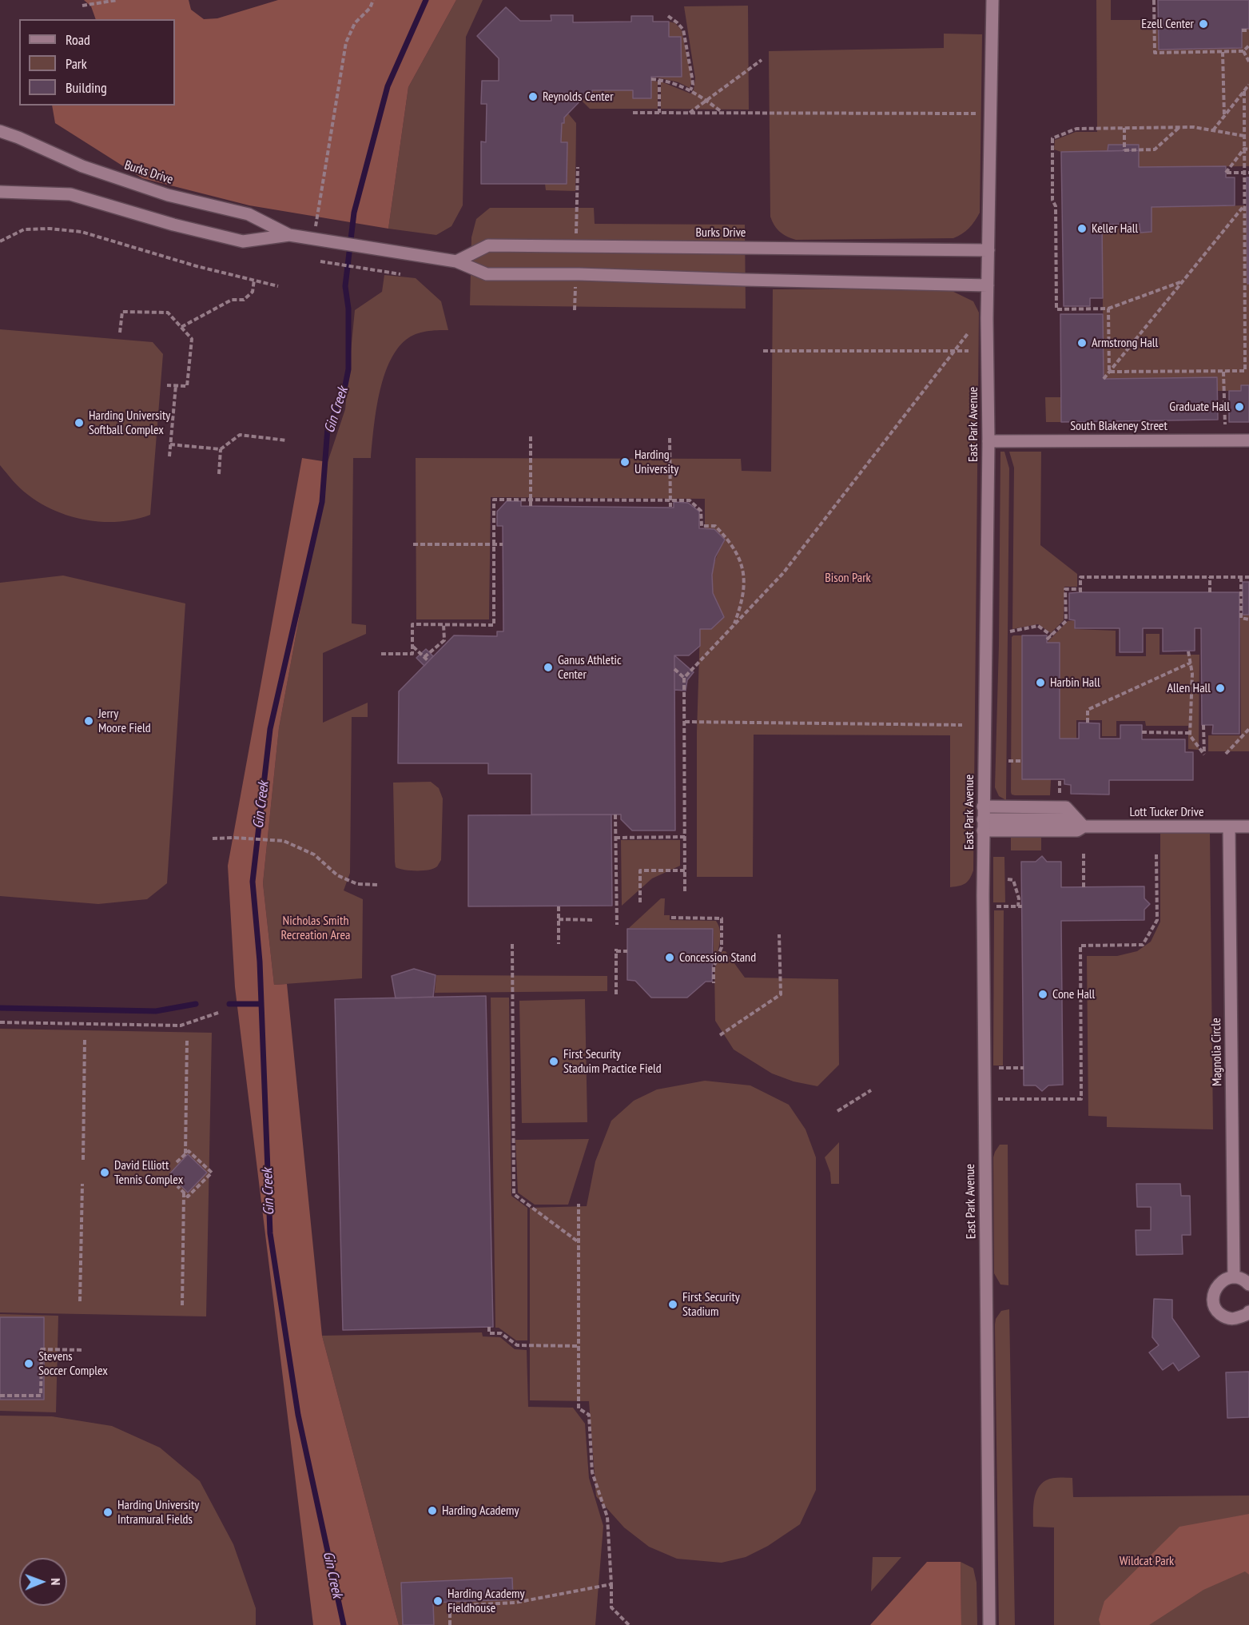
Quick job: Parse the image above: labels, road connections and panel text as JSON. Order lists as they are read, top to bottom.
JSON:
{
  "streets": {
    "street": [
      "Burks Drive",
      "East Park Avenue",
      "South Blakeney Street",
      "Lott Tucker Drive",
      "Magnolia Circle"
    ]
  },
  "crossings": [
    ["Burks Drive", "East Park Avenue"],
    ["East Park Avenue", "South Blakeney Street"],
    ["East Park Avenue", "Lott Tucker Drive"],
    ["Lott Tucker Drive", "Magnolia Circle"]
  ],
  "water": ["Gin Creek"],
  "parks": ["Bison Park", "Nicholas Smith Recreation Area", "Wildcat Park"],
  "places": [
    "Ezell Center",
    "Reynolds Center",
    "Keller Hall",
    "Armstrong Hall",
    "Graduate Hall",
    "Harding University Softball Complex",
    "Harding University",
    "Ganus Athletic Center",
    "Harbin Hall",
    "Allen Hall",
    "Jerry Moore Field",
    "Concession Stand",
    "Cone Hall",
    "First Security Staduim Practice Field",
    "David Elliott Tennis Complex",
    "First Security Stadium",
    "Stevens Soccer Complex",
    "Harding Academy",
    "Harding University Intramural Fields",
    "Harding Academy Fieldhouse"
  ],
  "legend": ["Road", "Park", "Building"],
  "north": "right"
}
